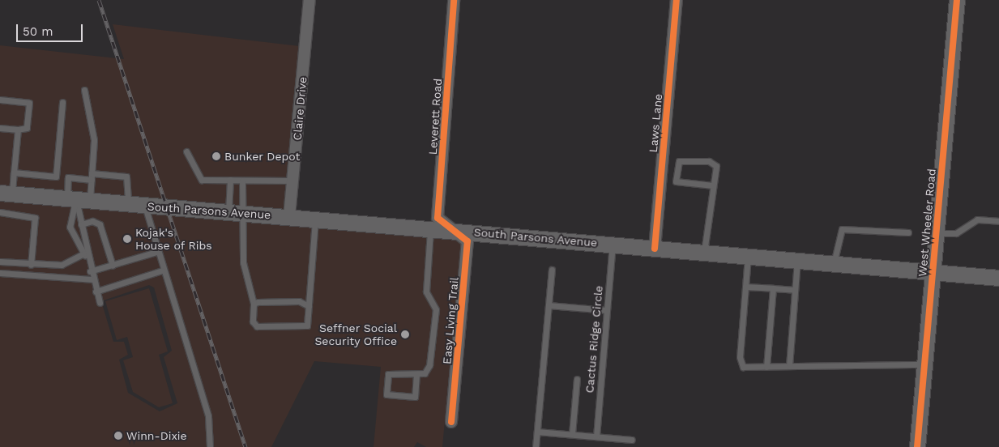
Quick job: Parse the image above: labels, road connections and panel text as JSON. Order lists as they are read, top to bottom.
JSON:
{
  "streets": {
    "main road": ["South Parsons Avenue", "West Wheeler Road"],
    "street": [
      "Claire Drive",
      "Leverett Road",
      "Laws Lane",
      "Easy Living Trail"
    ],
    "lane": ["Cactus Ridge Circle"]
  },
  "crossings": [
    ["Claire Drive", "South Parsons Avenue"],
    ["Leverett Road", "South Parsons Avenue"],
    ["Leverett Road", "Easy Living Trail"],
    ["Laws Lane", "South Parsons Avenue"],
    ["South Parsons Avenue", "West Wheeler Road"],
    ["South Parsons Avenue", "Easy Living Trail"],
    ["South Parsons Avenue", "Cactus Ridge Circle"]
  ],
  "places": [
    "Bunker Depot",
    "Kojak's House of Ribs",
    "Seffner Social Security Office",
    "Winn-Dixie"
  ],
  "scale_bar": "50 m"
}
